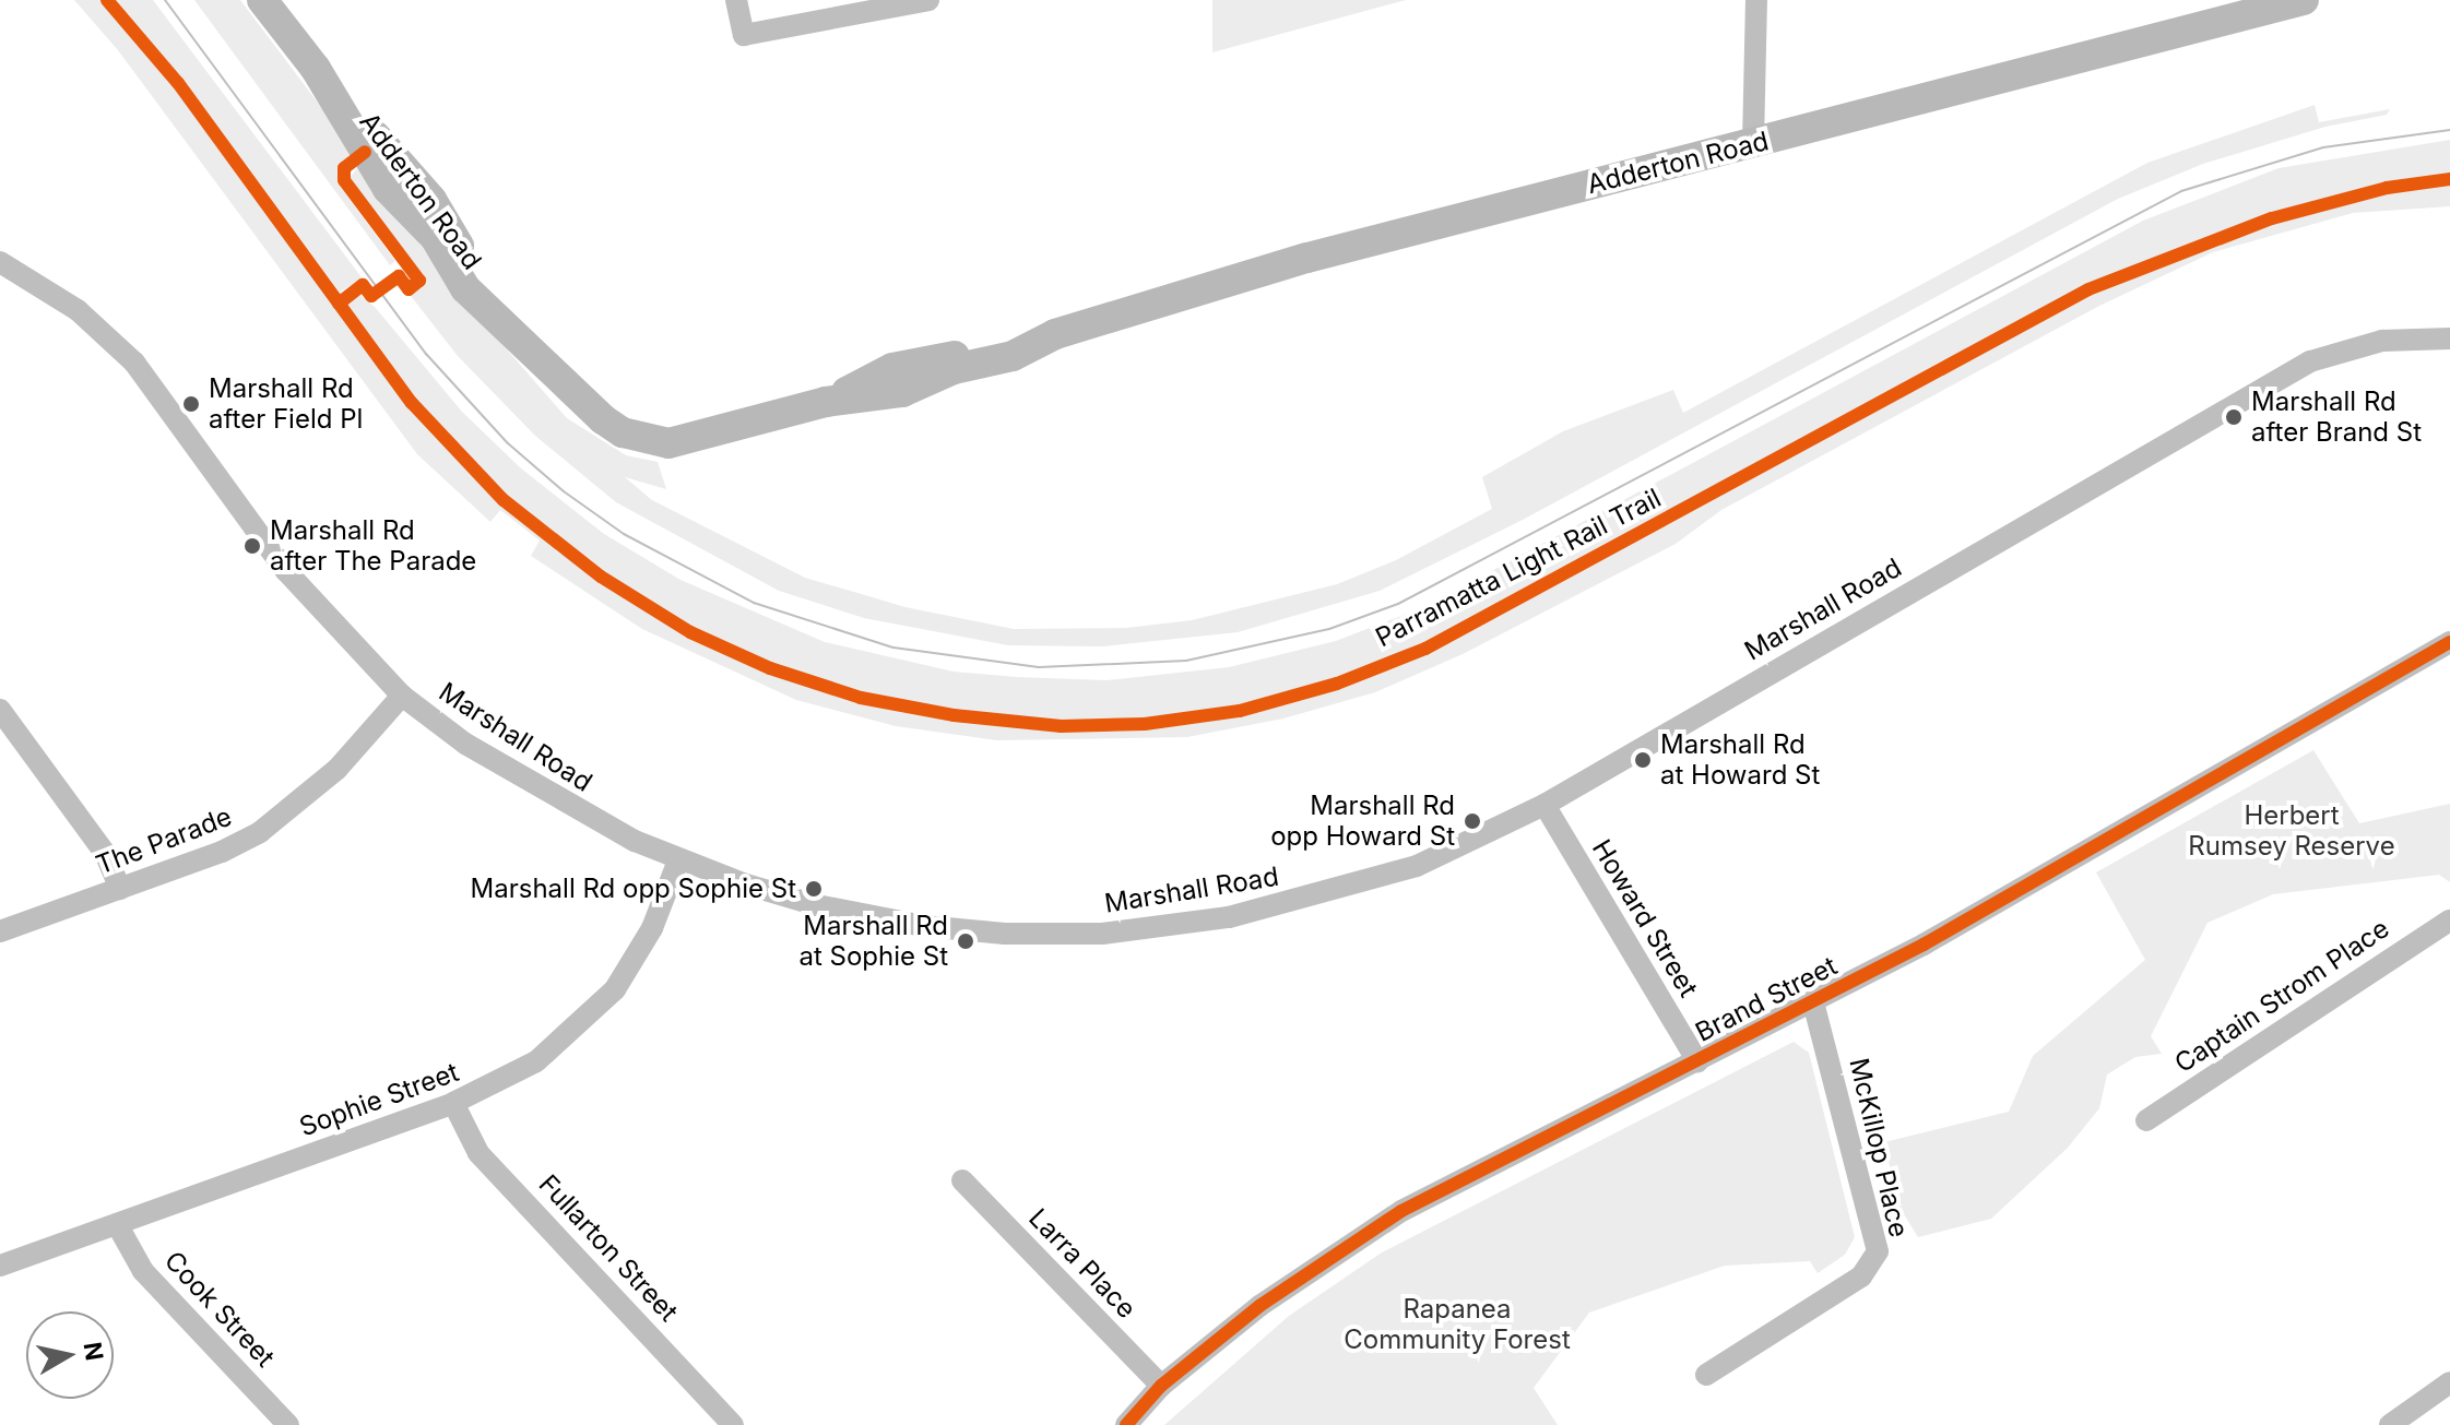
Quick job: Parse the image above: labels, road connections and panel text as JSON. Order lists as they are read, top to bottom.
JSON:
{
  "streets": {
    "main road": ["Adderton Road"],
    "street": [
      "Marshall Road",
      "The Parade",
      "Howard Street",
      "Captain Strom Place",
      "Brand Street",
      "Sophie Street",
      "McKillop Place",
      "Fullarton Street",
      "Larra Place",
      "Cook Street"
    ],
    "cycle path": ["Parramatta Light Rail Trail"]
  },
  "crossings": [
    ["Marshall Road", "The Parade"],
    ["Marshall Road", "Howard Street"],
    ["Marshall Road", "Sophie Street"],
    ["Howard Street", "Brand Street"],
    ["Brand Street", "McKillop Place"],
    ["Brand Street", "Larra Place"],
    ["Sophie Street", "Fullarton Street"],
    ["Sophie Street", "Cook Street"]
  ],
  "parks": ["Herbert Rumsey Reserve", "Rapanea Community Forest"],
  "places": [
    "Marshall Rd after Field Pl",
    "Marshall Rd after Brand St",
    "Marshall Rd after The Parade",
    "Marshall Rd at Howard St",
    "Marshall Rd opp Howard St",
    "Marshall Rd opp Sophie St",
    "Marshall Rd at Sophie St"
  ],
  "north": "right"
}
